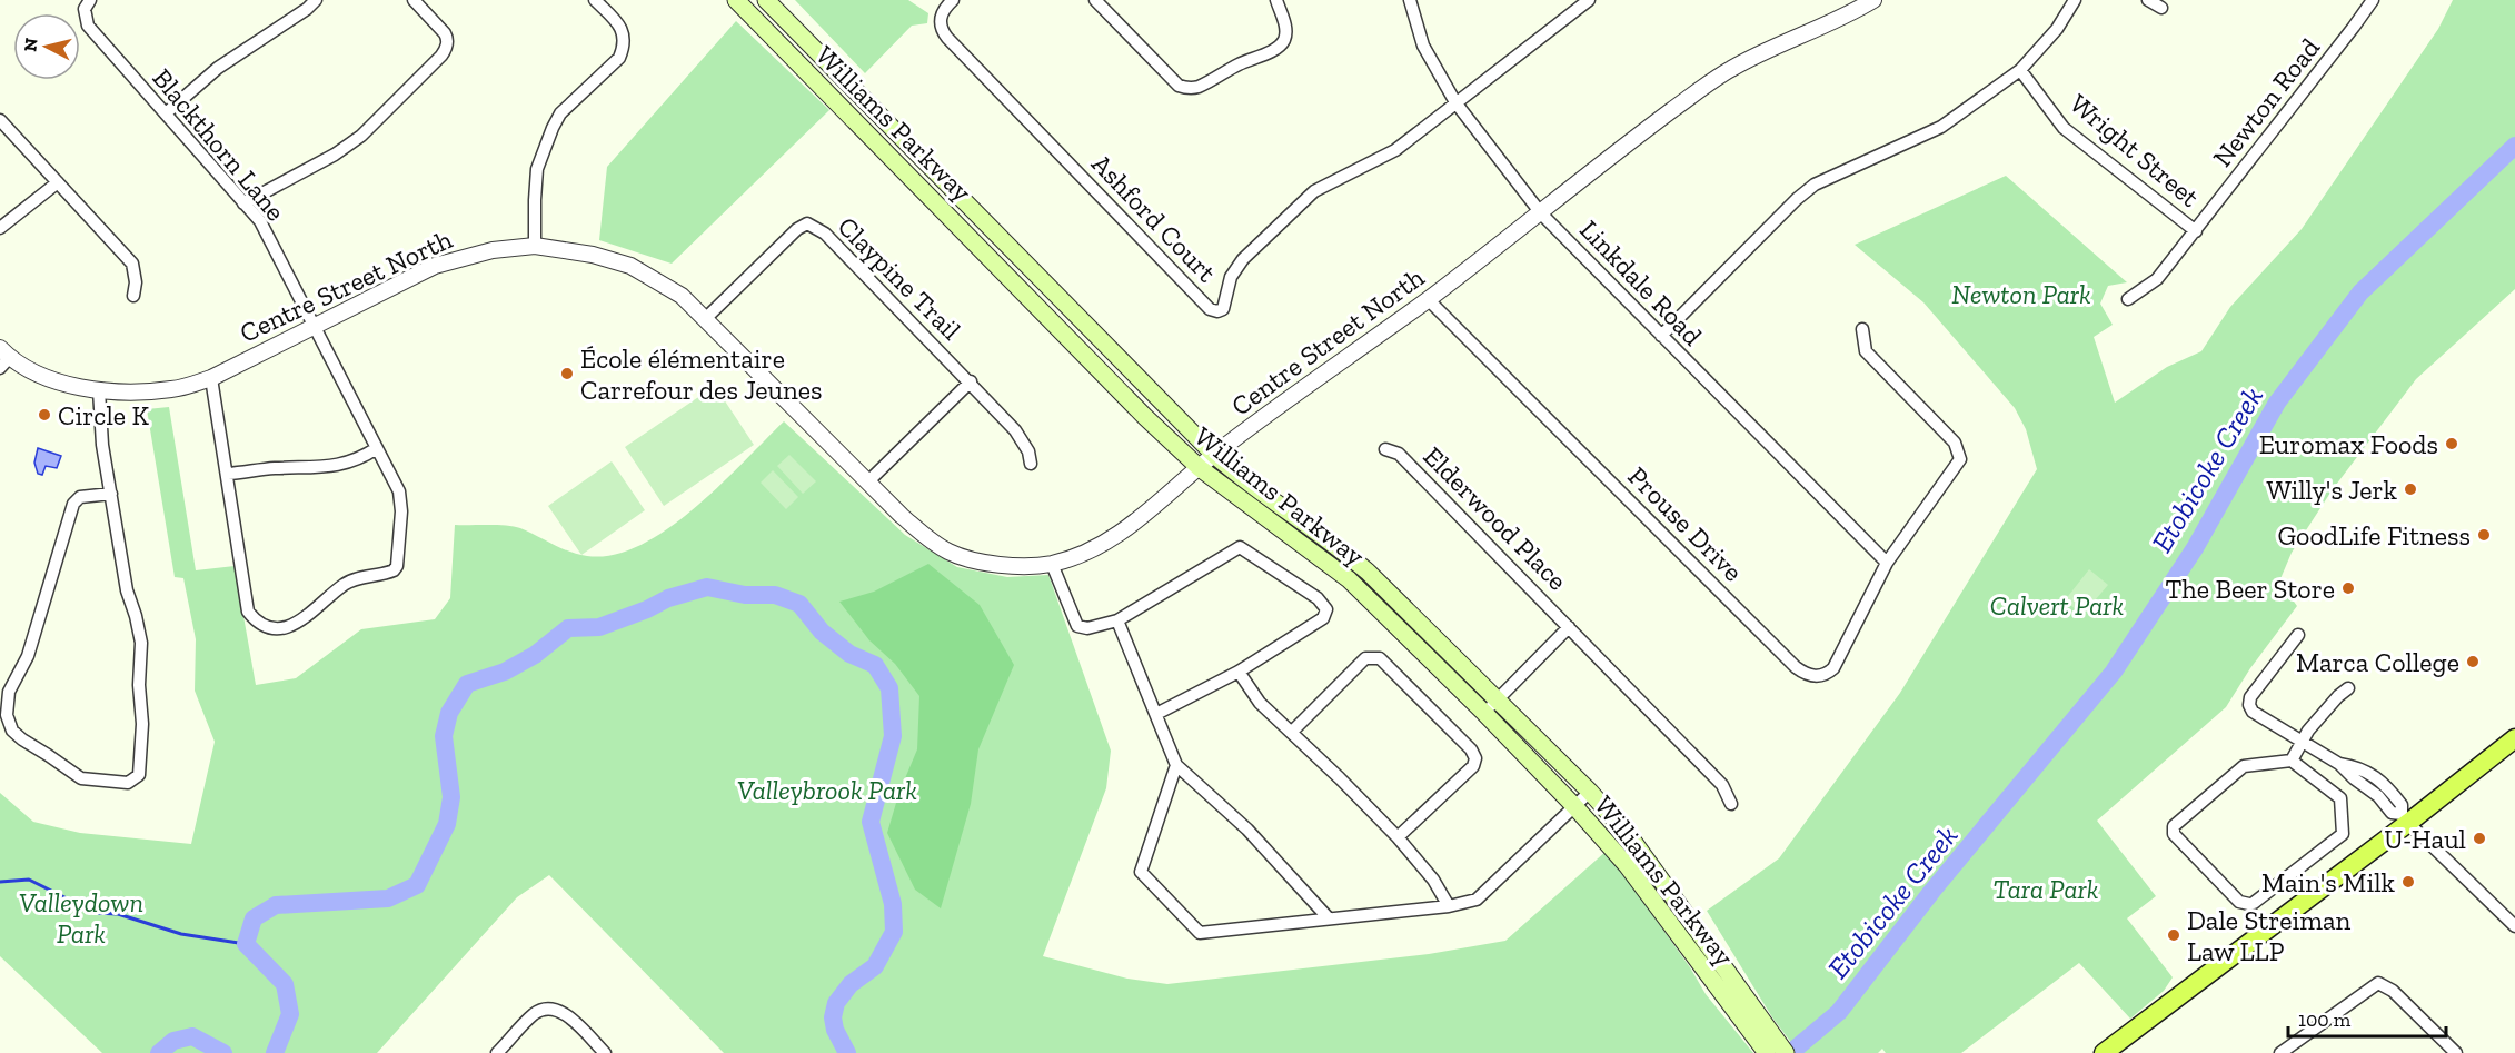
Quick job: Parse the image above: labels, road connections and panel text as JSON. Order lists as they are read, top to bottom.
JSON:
{
  "streets": {
    "main road": ["Williams Parkway"],
    "street": [
      "Newton Road",
      "Blackthorn Lane",
      "Wright Street",
      "Ashford Court",
      "Claypine Trail",
      "Linkdale Road",
      "Centre Street North",
      "Elderwood Place",
      "Prouse Drive"
    ]
  },
  "crossings": [
    ["Newton Road", "Wright Street"],
    ["Williams Parkway", "Centre Street North"],
    ["Williams Parkway", "Elderwood Place"],
    ["Blackthorn Lane", "Centre Street North"],
    ["Ashford Court", "Linkdale Road"],
    ["Claypine Trail", "Centre Street North"],
    ["Linkdale Road", "Centre Street North"],
    ["Linkdale Road", "Prouse Drive"],
    ["Centre Street North", "Prouse Drive"]
  ],
  "water": ["Etobicoke Creek"],
  "parks": [
    "Newton Park",
    "Calvert Park",
    "Valleybrook Park",
    "Tara Park",
    "Valleydown Park"
  ],
  "places": [
    "École élémentaire Carrefour des Jeunes",
    "Circle K",
    "Euromax Foods",
    "Willy's Jerk",
    "GoodLife Fitness",
    "The Beer Store",
    "Marca College",
    "U-Haul",
    "Main's Milk",
    "Dale Streiman Law LLP"
  ],
  "scale_bar": "100 m",
  "north": "left"
}
